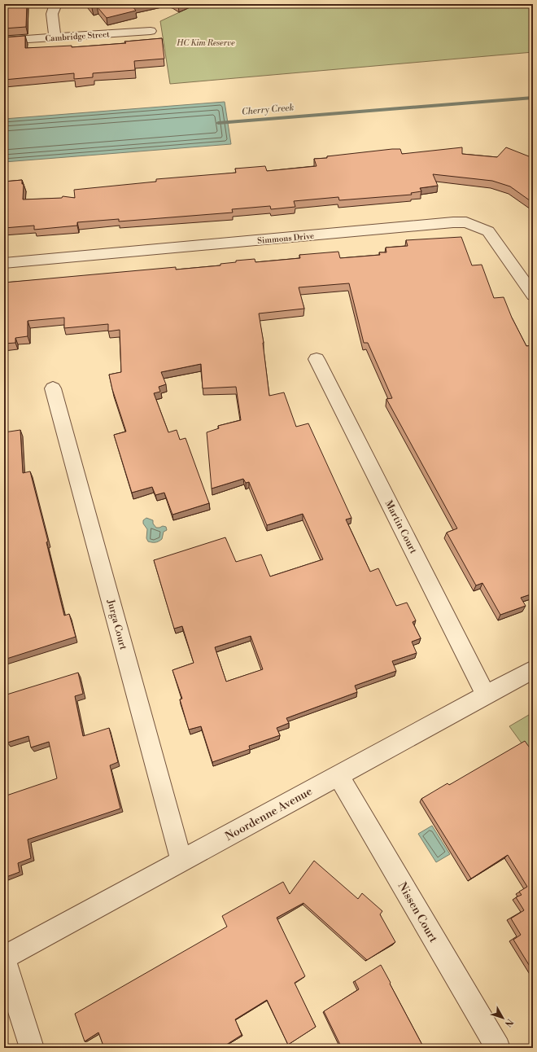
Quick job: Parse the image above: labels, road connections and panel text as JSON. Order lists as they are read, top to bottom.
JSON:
{
  "streets": {
    "street": [
      "Cambridge Street",
      "Simmons Drive",
      "Martin Court",
      "Jurga Court",
      "Noordenne Avenue",
      "Nissen Court"
    ]
  },
  "crossings": [
    ["Martin Court", "Noordenne Avenue"],
    ["Jurga Court", "Noordenne Avenue"],
    ["Noordenne Avenue", "Nissen Court"]
  ],
  "water": ["Cherry Creek"],
  "parks": ["HC Kim Reserve"],
  "north": "bottom right"
}
